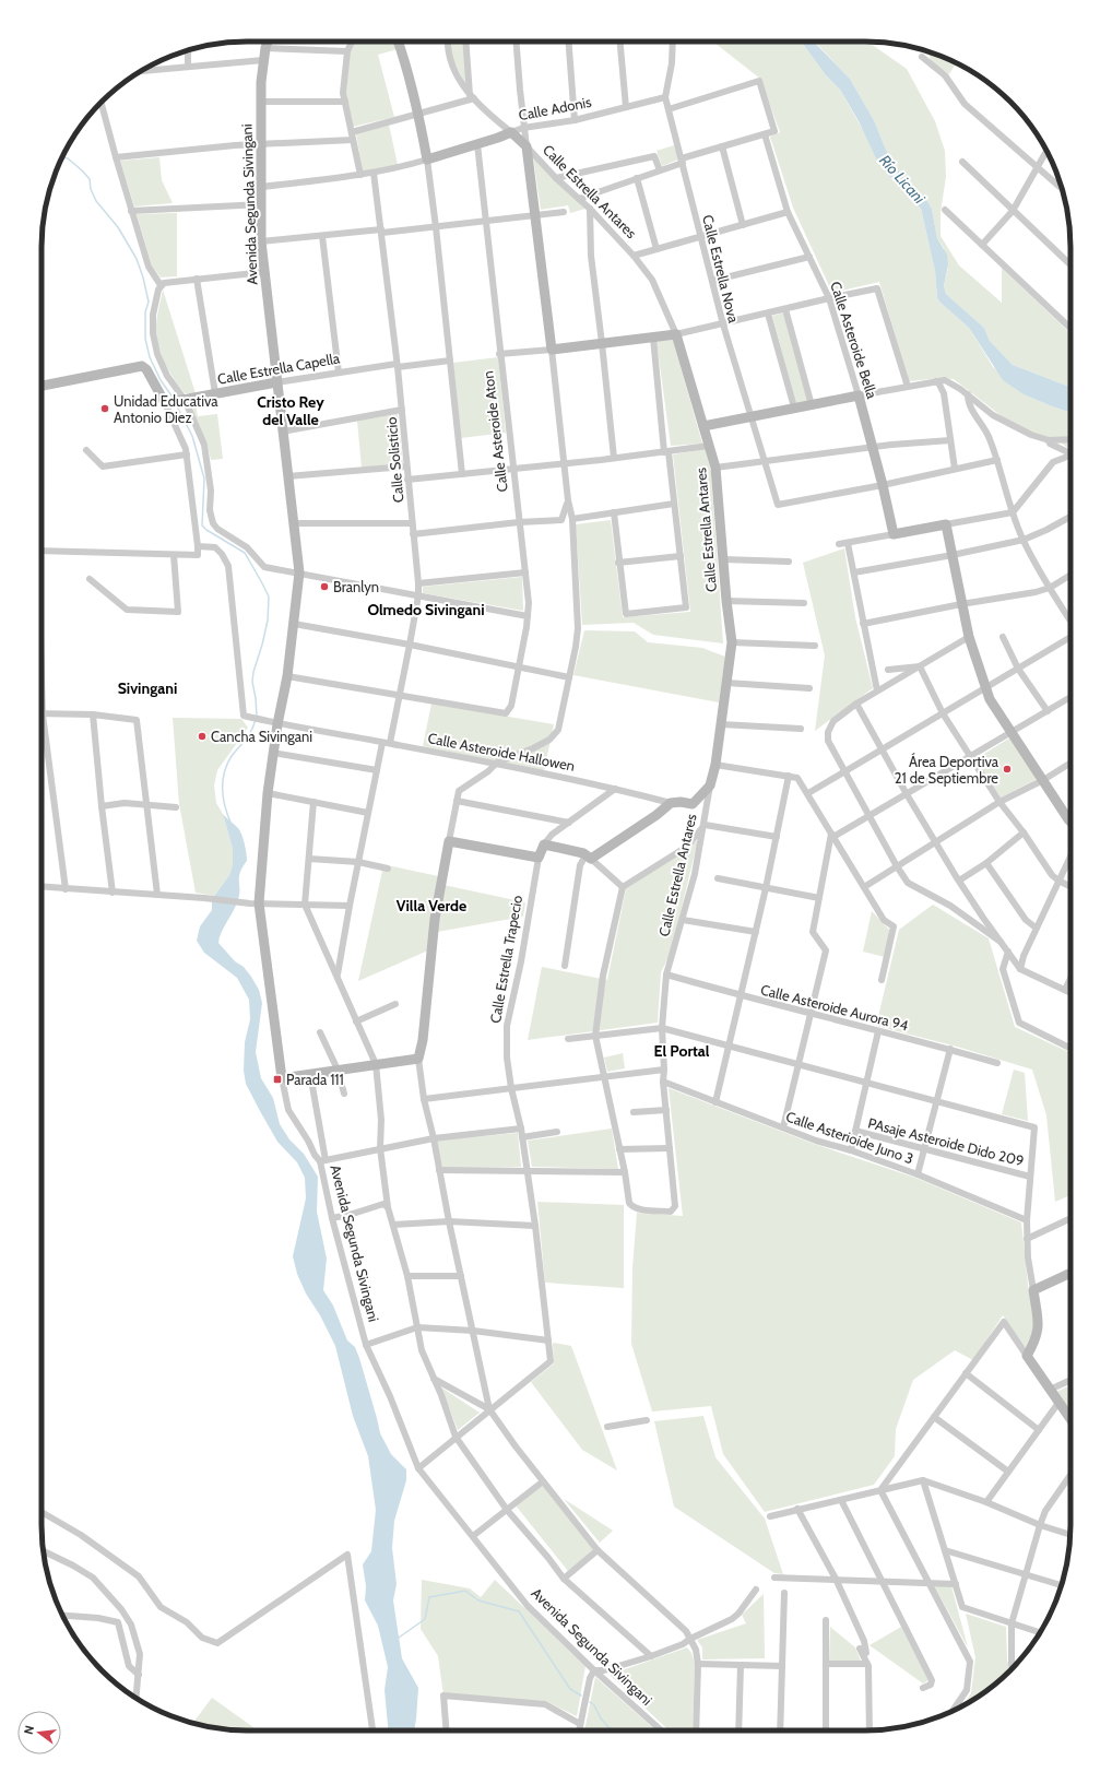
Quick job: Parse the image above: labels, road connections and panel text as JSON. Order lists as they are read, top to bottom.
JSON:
{
  "streets": {
    "street": [
      "Calle Adonis",
      "Calle Estrella Antares",
      "Avenida Segunda Sivingani",
      "Calle Estrella Nova",
      "Calle Asteroide Bella",
      "Calle Estrella Capella",
      "Calle Asteroide Aton",
      "Calle Solisticio",
      "Calle Asteroide Hallowen",
      "Calle Estrella Trapecio",
      "Calle Asteroide Aurora 94",
      "Calle Asterioide Juno 3",
      "PAsaje Asteroide Dido 209"
    ]
  },
  "crossings": [
    ["Calle Adonis", "Calle Estrella Antares"],
    ["Calle Adonis", "Calle Estrella Nova"],
    ["Calle Adonis", "Calle Asteroide Aton"],
    ["Calle Estrella Antares", "Calle Asteroide Hallowen"],
    ["Calle Estrella Antares", "Calle Asteroide Aurora 94"],
    ["Calle Estrella Antares", "Calle Asterioide Juno 3"],
    ["Avenida Segunda Sivingani", "Calle Estrella Capella"],
    ["Avenida Segunda Sivingani", "Calle Asteroide Hallowen"],
    ["Calle Estrella Nova", "Calle Asteroide Bella"],
    ["Calle Estrella Capella", "Calle Solisticio"],
    ["Calle Asteroide Aton", "Calle Solisticio"],
    ["Calle Solisticio", "Calle Asteroide Hallowen"],
    ["Calle Asteroide Hallowen", "Calle Estrella Trapecio"]
  ],
  "districts": [
    "Cristo Rey del Valle",
    "Olmedo Sivingani",
    "Sivingani",
    "Villa Verde",
    "El Portal"
  ],
  "water": ["Río Licani"],
  "places": {
    "other": [
      "Unidad Educativa Antonio Diez",
      "Branlyn",
      "Cancha Sivingani",
      "Área Deportiva 21 de Septiembre"
    ],
    "transit": ["Parada 111"]
  },
  "north": "left"
}
